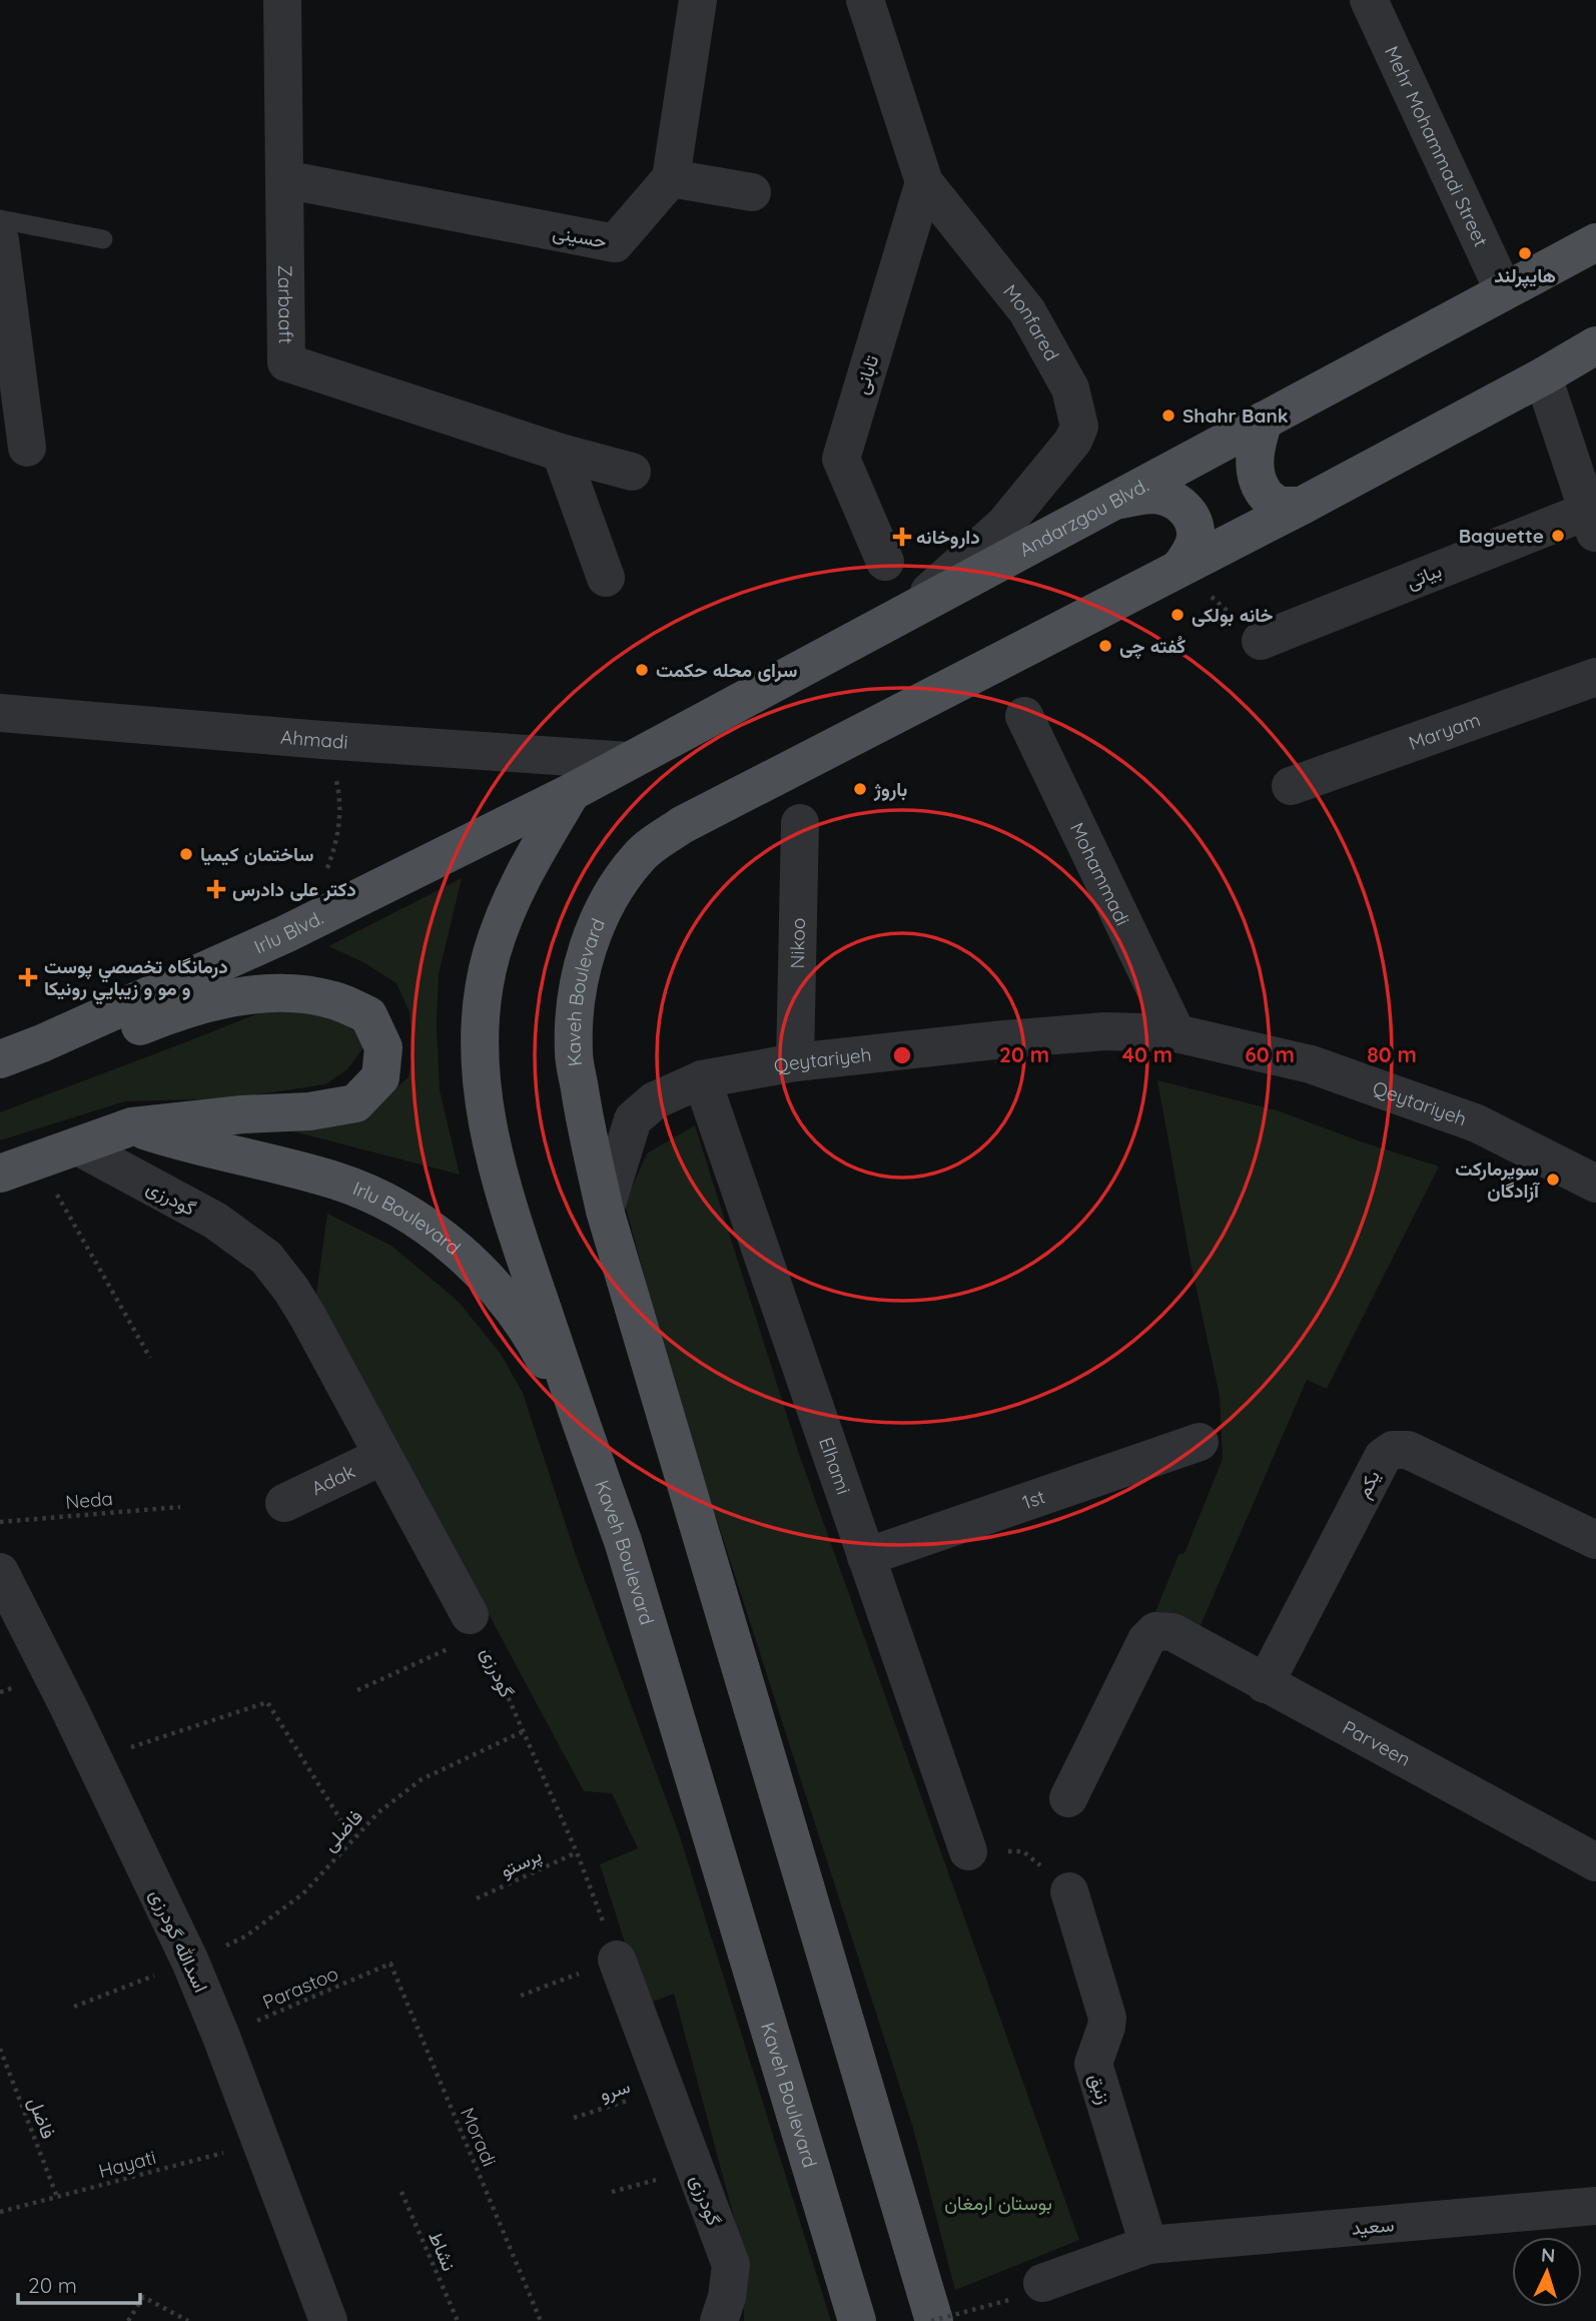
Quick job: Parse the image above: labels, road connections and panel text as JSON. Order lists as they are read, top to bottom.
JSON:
{
  "streets": {
    "main road": [
      "Andarzgou Blvd.",
      "Irlu Blvd.",
      "Kaveh Boulevard",
      "Irlu Boulevard"
    ],
    "street": [
      "Mehr Mohammadi Street",
      "حسینی",
      "Zarbaaft",
      "Monfared",
      "تابانی",
      "بیاتی",
      "Maryam",
      "Ahmadi",
      "Mohammadi",
      "Nikoo",
      "Qeytariyeh",
      "گودرزی",
      "Elhami",
      "Adak",
      "یکم",
      "1st",
      "Parveen",
      "اسدالله گودرزی",
      "زنبق",
      "سعید"
    ],
    "path": [
      "Neda",
      "فاضلی",
      "پرستو",
      "Parastoo",
      "سرو",
      "فاضل",
      "Moradi",
      "Hayati",
      "نشاط"
    ]
  },
  "crossings": [
    ["Mehr Mohammadi Street", "Andarzgou Blvd."],
    ["حسینی", "Zarbaaft"],
    ["Monfared", "تابانی"],
    ["Monfared", "Andarzgou Blvd."],
    ["Andarzgou Blvd.", "Ahmadi"],
    ["Andarzgou Blvd.", "Irlu Blvd."],
    ["Andarzgou Blvd.", "Kaveh Boulevard"],
    ["Mohammadi", "Qeytariyeh"],
    ["Irlu Blvd.", "Kaveh Boulevard"],
    ["Nikoo", "Qeytariyeh"],
    ["Kaveh Boulevard", "Qeytariyeh"],
    ["Kaveh Boulevard", "Irlu Boulevard"],
    ["Qeytariyeh", "Elhami"],
    ["گودرزی", "Adak"],
    ["گودرزی", "فاضلی"],
    ["گودرزی", "پرستو"],
    ["گودرزی", "سرو"],
    ["Elhami", "1st"],
    ["یکم", "Parveen"],
    ["فاضلی", "اسدالله گودرزی"],
    ["اسدالله گودرزی", "Parastoo"],
    ["اسدالله گودرزی", "Hayati"],
    ["Parastoo", "Moradi"],
    ["زنبق", "سعید"],
    ["فاضل", "Hayati"]
  ],
  "parks": ["بوستان ارمغان"],
  "places": {
    "other": [
      "هایپرلند",
      "Shahr Bank",
      "Baguette",
      "خانه بولکی",
      "کُفته چی",
      "سرای محله حکمت",
      "باروژ",
      "ساختمان کیمیا",
      "سوپرمارکت آزادگان"
    ],
    "health": ["داروخانه", "دکتر علی دادرس", "درمانگاه تخصصي پوست و مو و زيبايي رونيكا"]
  },
  "scale_bar": "20 m",
  "north": "top",
  "rings": [
    "20 m",
    "40 m",
    "60 m",
    "80 m"
  ]
}
